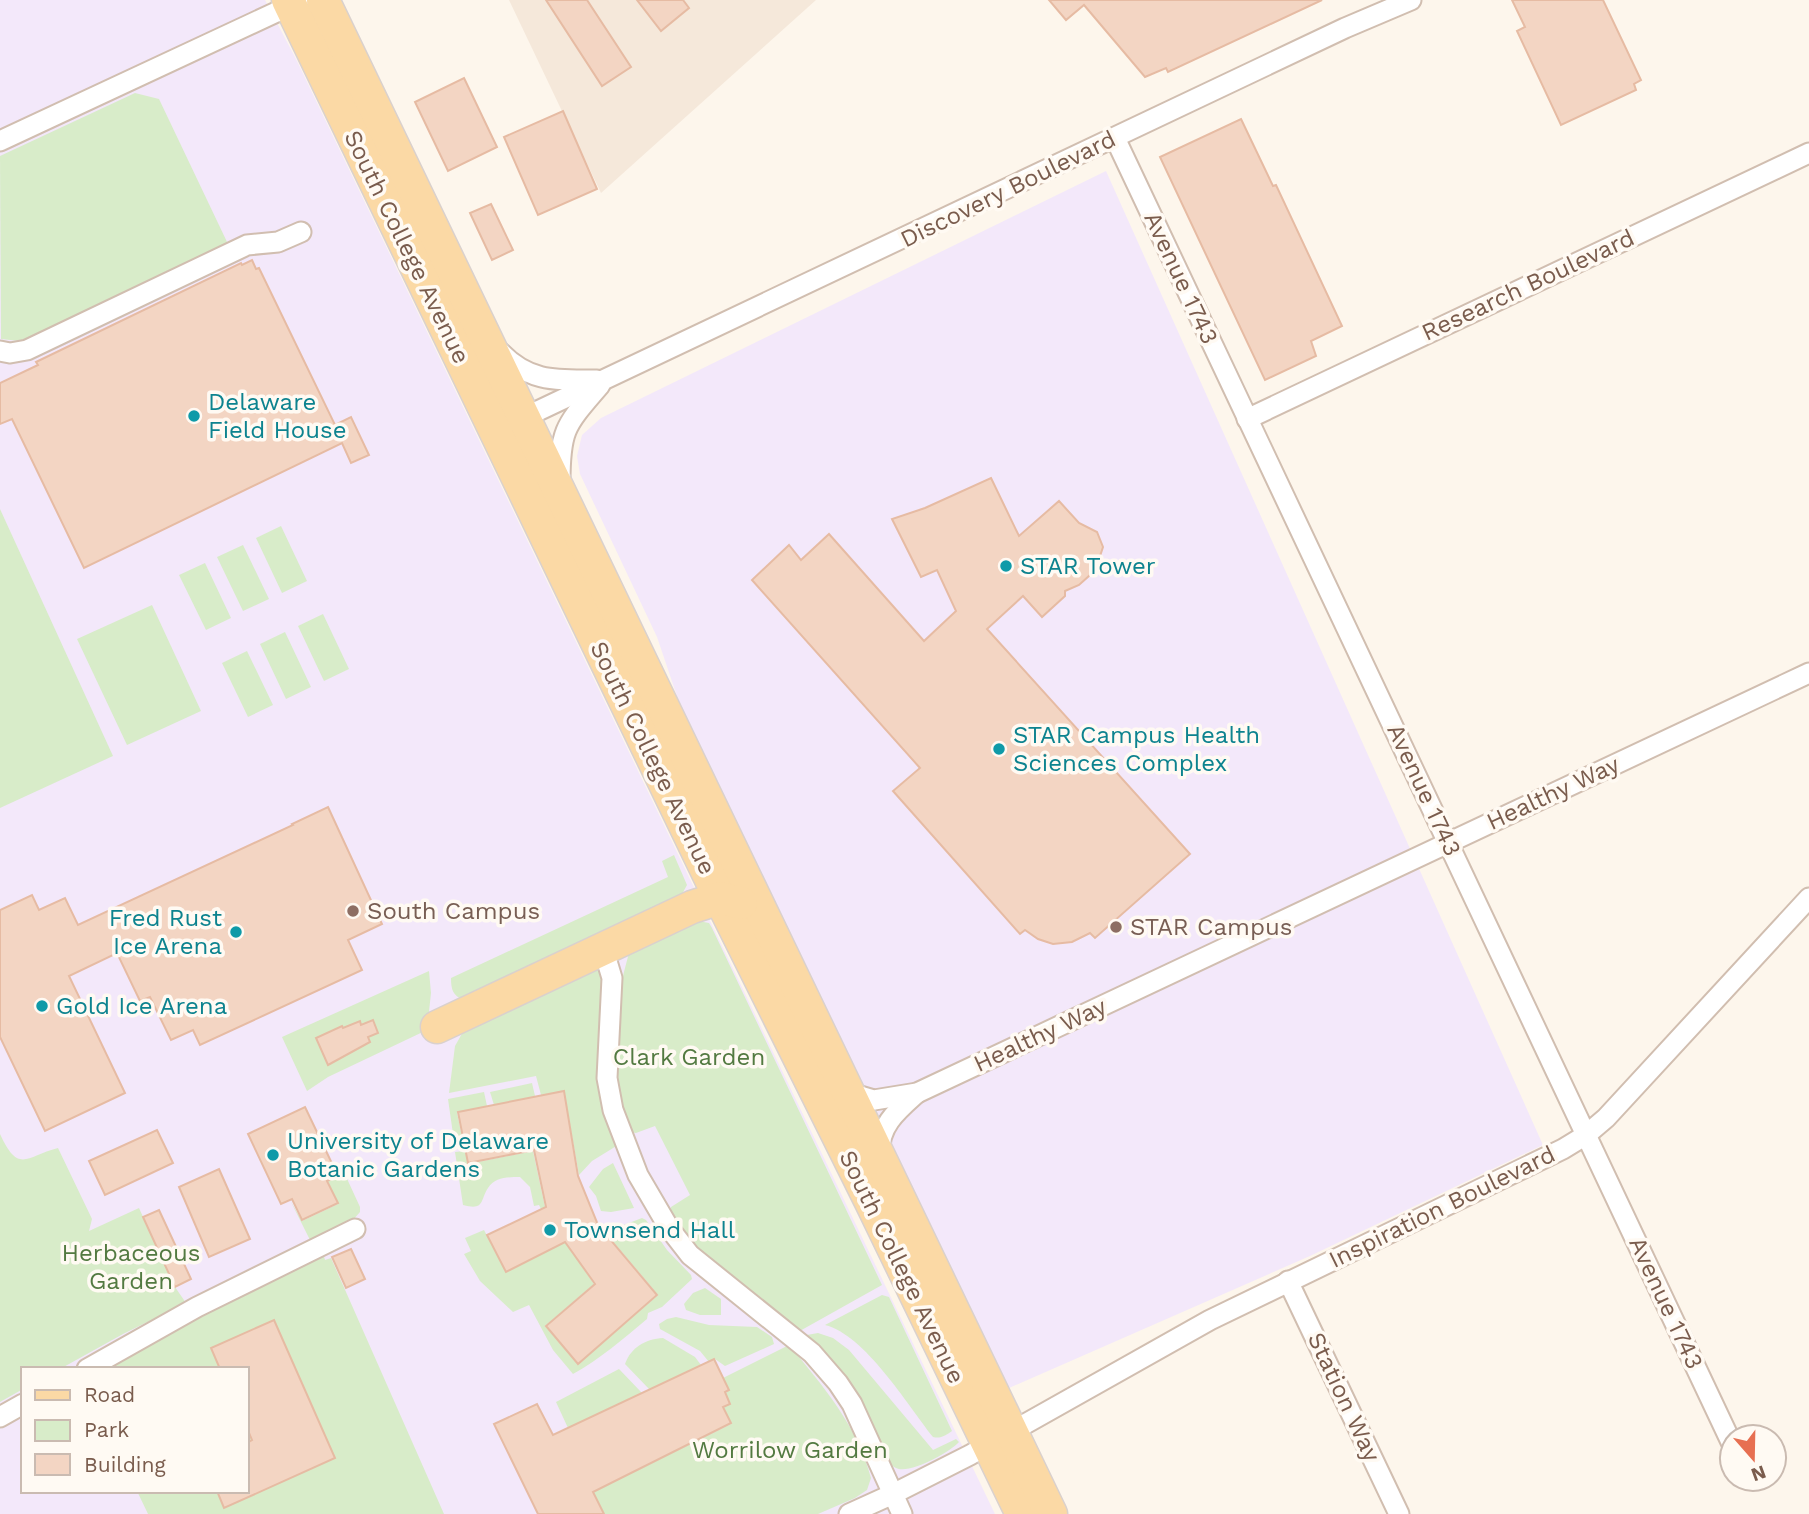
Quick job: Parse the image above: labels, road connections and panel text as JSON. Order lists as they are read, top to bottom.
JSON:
{
  "streets": {
    "main road": ["South College Avenue"],
    "street": [
      "Discovery Boulevard",
      "Avenue 1743",
      "Research Boulevard",
      "Healthy Way",
      "Inspiration Boulevard",
      "Station Way"
    ]
  },
  "crossings": [
    ["Discovery Boulevard", "South College Avenue"],
    ["Discovery Boulevard", "Avenue 1743"],
    ["South College Avenue", "Healthy Way"],
    ["South College Avenue", "Inspiration Boulevard"],
    ["Avenue 1743", "Research Boulevard"],
    ["Avenue 1743", "Healthy Way"],
    ["Avenue 1743", "Inspiration Boulevard"],
    ["Inspiration Boulevard", "Station Way"]
  ],
  "parks": ["Clark Garden", "Herbaceous Garden", "Worrilow Garden"],
  "places": [
    "Delaware Field House",
    "STAR Tower",
    "STAR Campus Health Sciences Complex",
    "South Campus",
    "STAR Campus",
    "Fred Rust Ice Arena",
    "Gold Ice Arena",
    "University of Delaware Botanic Gardens",
    "Townsend Hall"
  ],
  "legend": ["Road", "Park", "Building"],
  "north": "bottom"
}
